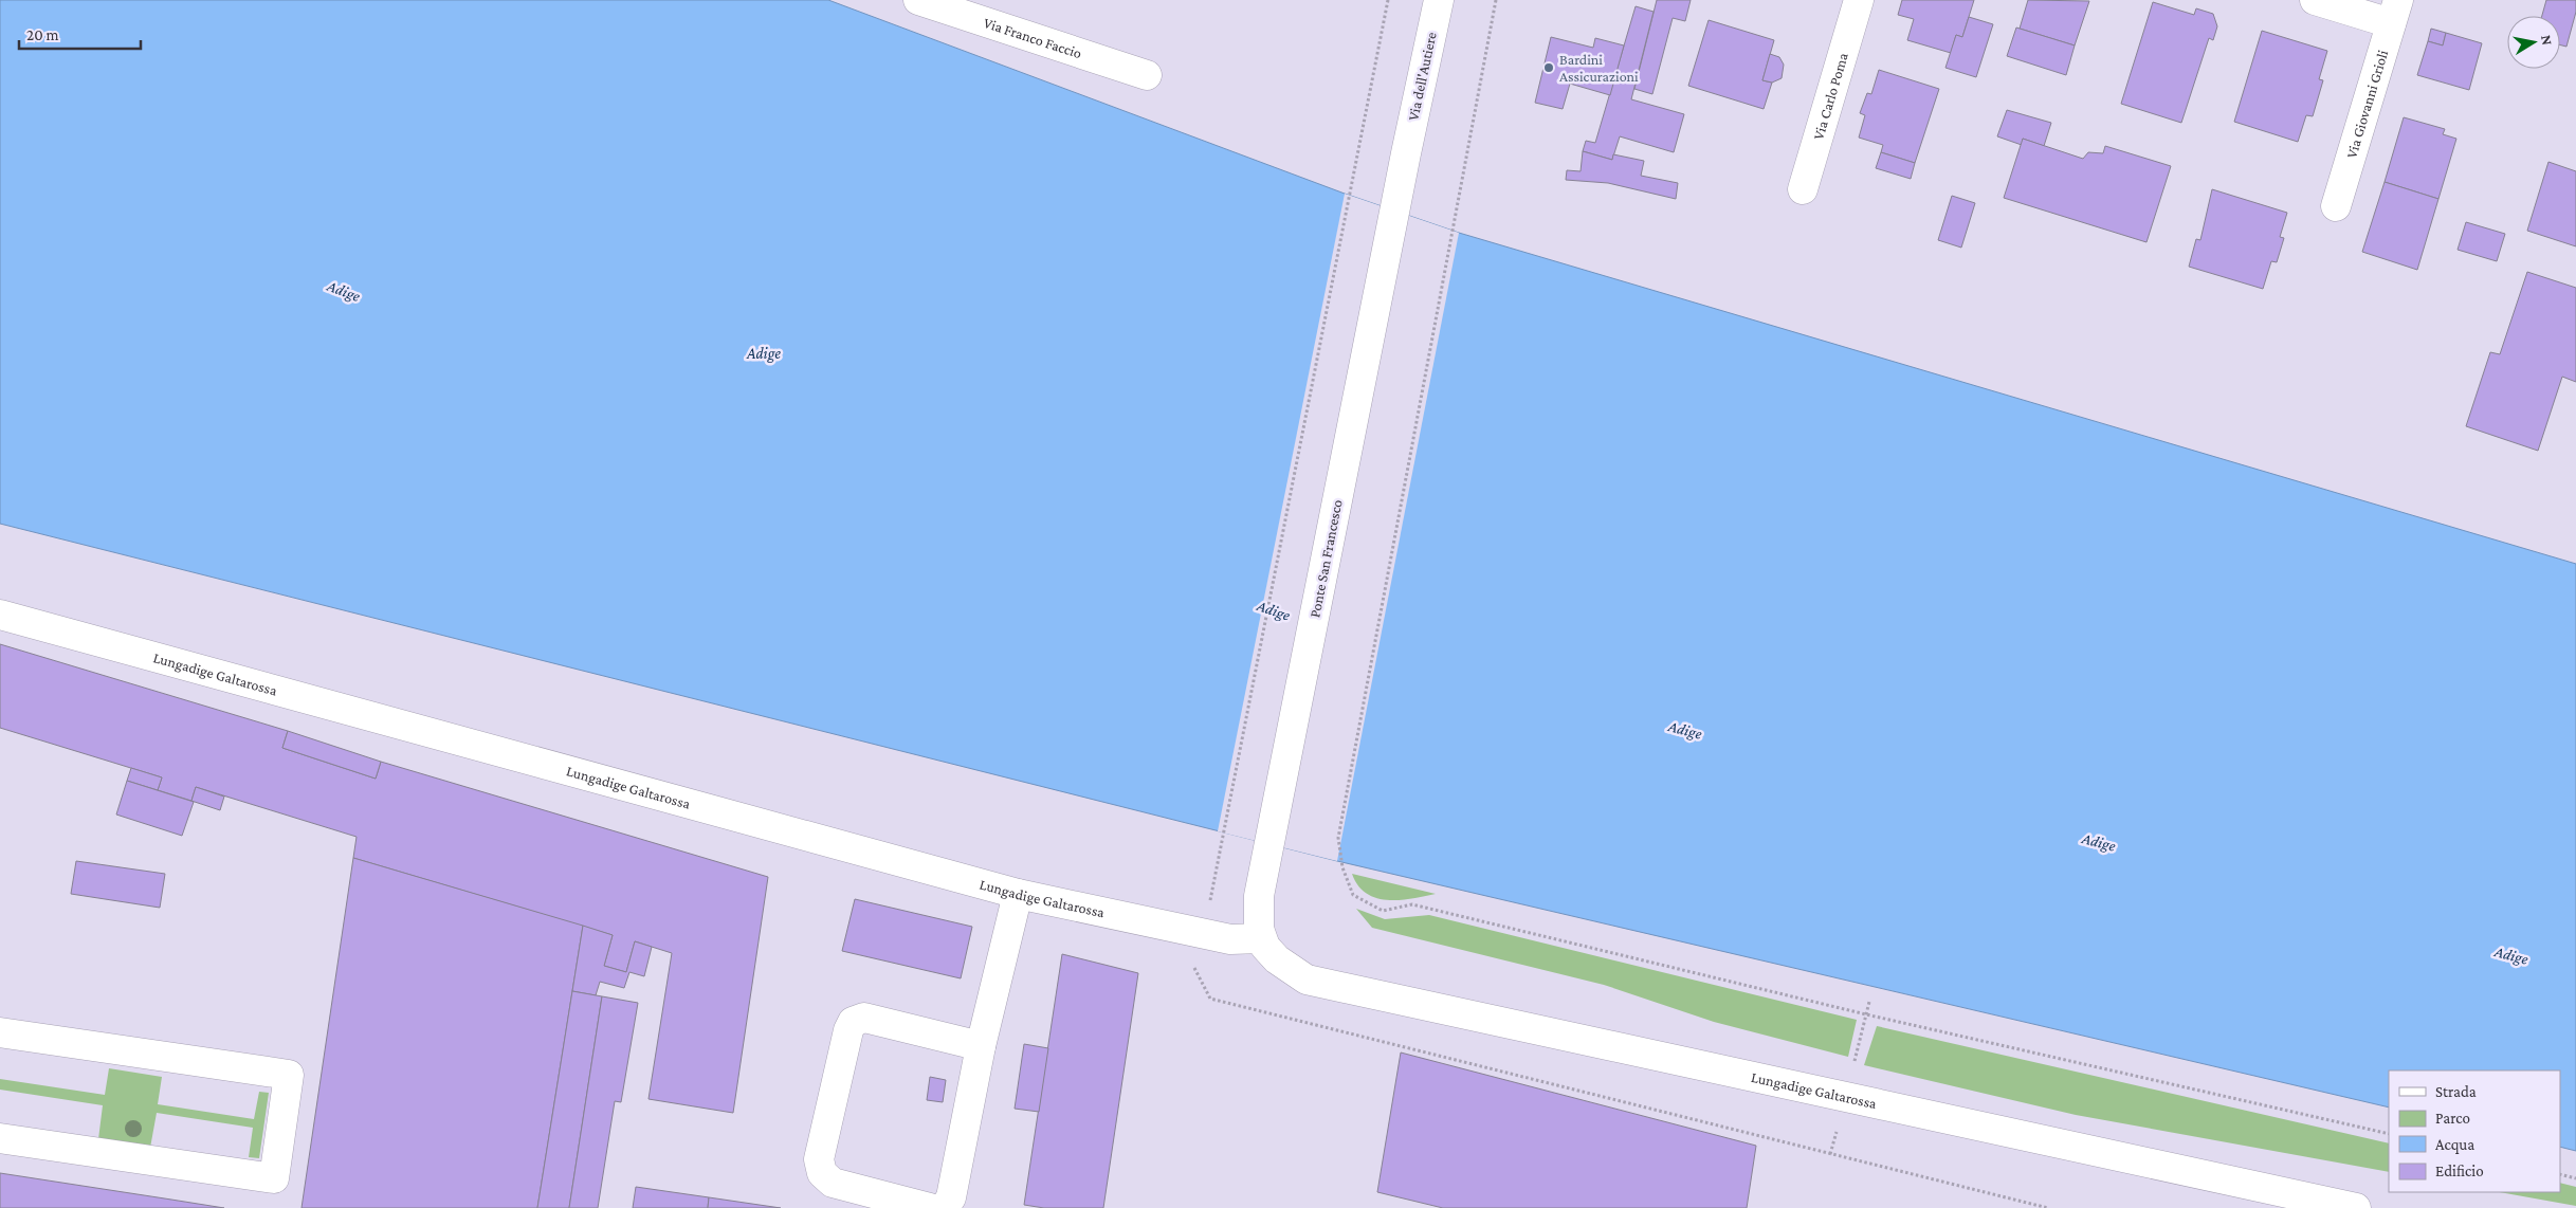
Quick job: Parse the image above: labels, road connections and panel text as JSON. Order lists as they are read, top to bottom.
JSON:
{
  "streets": {
    "main road": [
      "Via Franco Faccio",
      "Via dell'Autiere",
      "Via Carlo Poma",
      "Via Giovanni Grioli",
      "Ponte San Francesco",
      "Lungadige Galtarossa"
    ]
  },
  "crossings": [
    ["Via dell'Autiere", "Ponte San Francesco"],
    ["Ponte San Francesco", "Lungadige Galtarossa"]
  ],
  "water": ["Adige"],
  "places": ["Bardini Assicurazioni"],
  "legend": [
    "Strada",
    "Parco",
    "Acqua",
    "Edificio"
  ],
  "scale_bar": "20 m",
  "north": "right"
}
